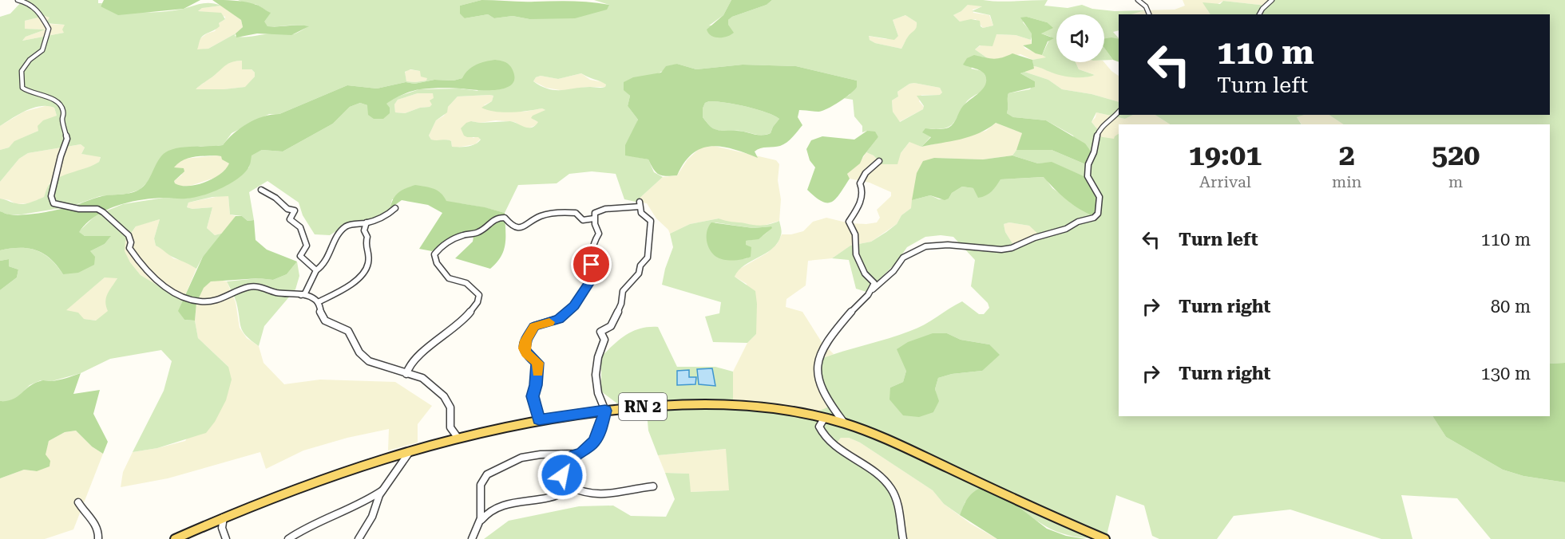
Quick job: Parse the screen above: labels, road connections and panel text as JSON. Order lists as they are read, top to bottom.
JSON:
{
  "streets": {
    "main road": ["RN 2"]
  },
  "page": {
    "turn": ["110 m", "Turn left"],
    "eta": [
      "19:01",
      "Arrival",
      "2",
      "min",
      "520",
      "m"
    ],
    "list": [
      {
        "name": "Turn left",
        "value": "110 m"
      },
      {
        "name": "Turn right",
        "value": "80 m"
      },
      {
        "name": "Turn right",
        "value": "130 m"
      }
    ]
  }
}
